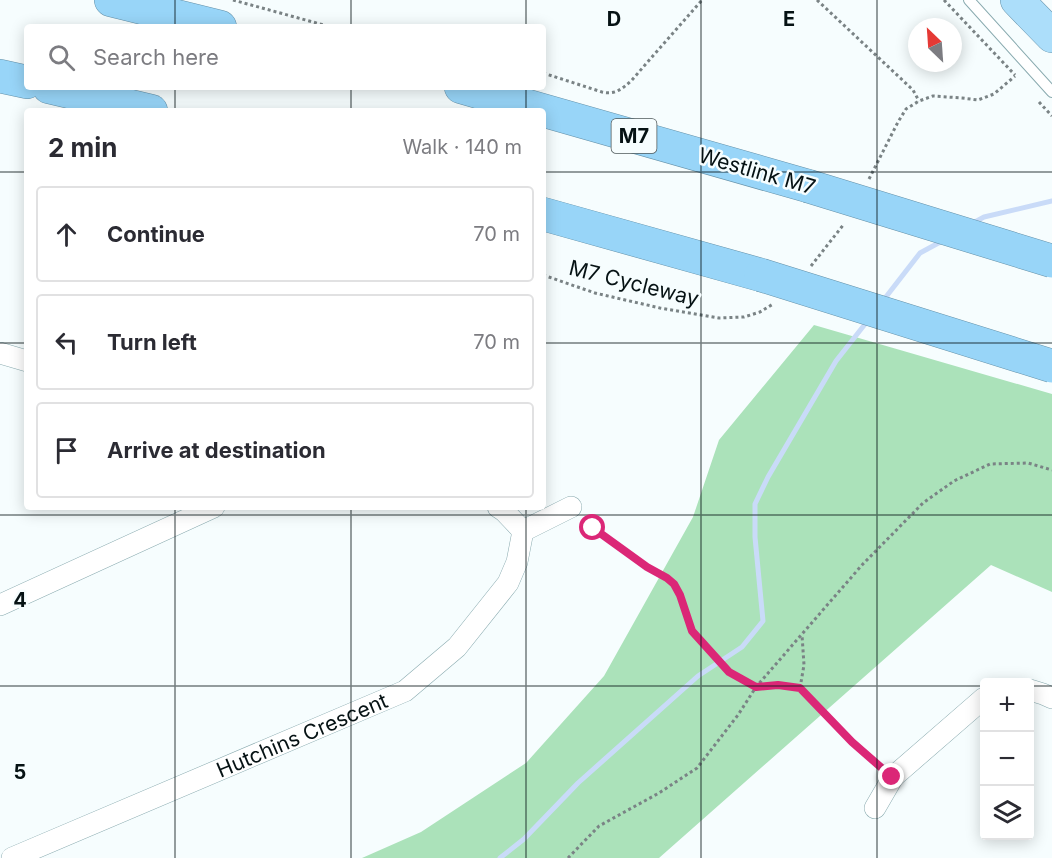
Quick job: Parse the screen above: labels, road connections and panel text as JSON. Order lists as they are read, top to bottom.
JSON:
{
  "streets": {
    "highway": ["M7", "Westlink M7"],
    "street": ["Hutchins Crescent"],
    "path": ["M7 Cycleway"]
  },
  "north": "top left",
  "page": {
    "search": "Search here",
    "heading": ["2 min", "Walk · 140 m"],
    "list": [
      ["Continue", "70 m"],
      ["Turn left", "70 m"],
      "Arrive at destination"
    ],
    "map_buttons": ["+", "−"]
  },
  "grid": {
    "columns": ["D", "E"],
    "rows": ["4", "5"]
  }
}
